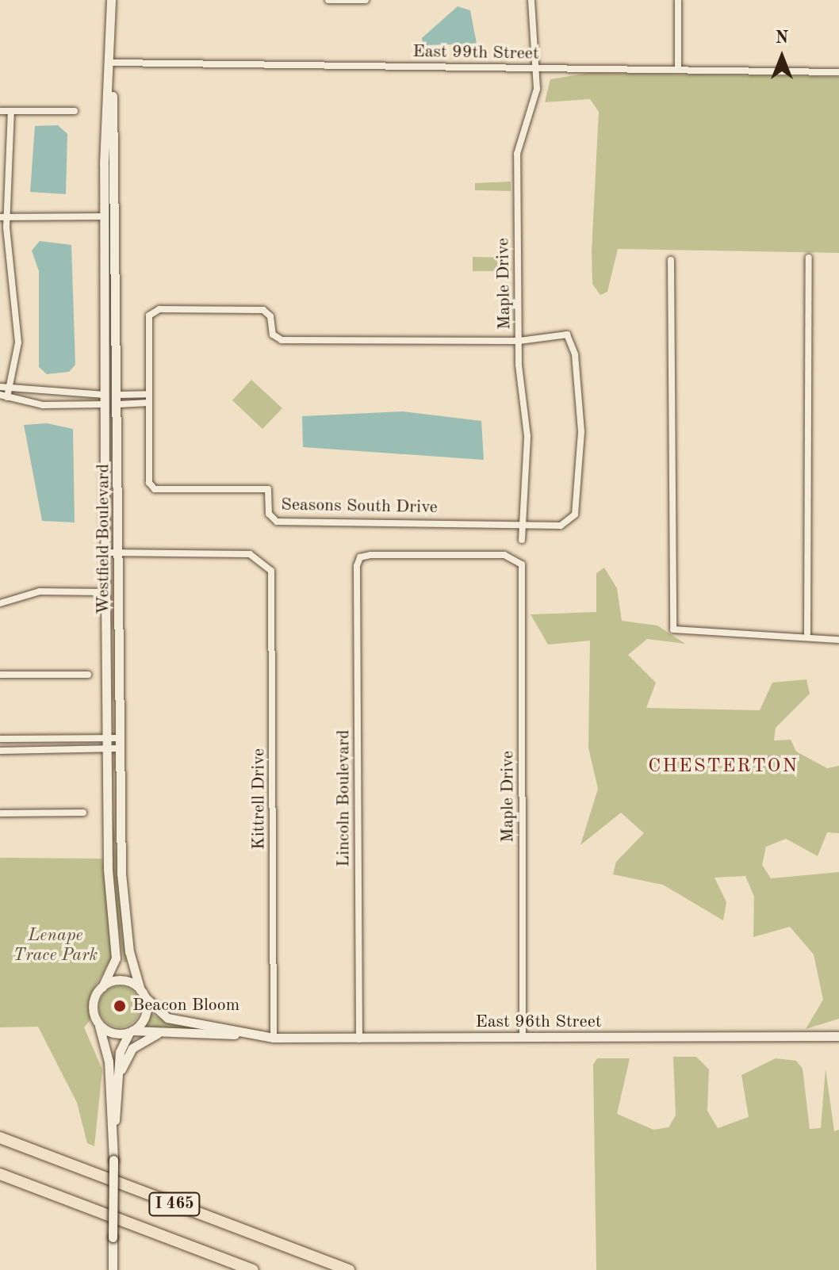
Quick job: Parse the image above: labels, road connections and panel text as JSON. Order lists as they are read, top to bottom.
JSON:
{
  "streets": {
    "highway": ["I 465"],
    "main road": ["Westfield Boulevard", "East 96th Street"],
    "street": [
      "East 99th Street",
      "Maple Drive",
      "Seasons South Drive",
      "Lincoln Boulevard",
      "Kittrell Drive"
    ]
  },
  "crossings": [
    ["East 99th Street", "Maple Drive"],
    ["East 99th Street", "Westfield Boulevard"],
    ["Maple Drive", "Seasons South Drive"],
    ["Maple Drive", "Lincoln Boulevard"],
    ["Maple Drive", "East 96th Street"],
    ["Westfield Boulevard", "Kittrell Drive"],
    ["Westfield Boulevard", "East 96th Street"],
    ["Lincoln Boulevard", "East 96th Street"],
    ["Kittrell Drive", "East 96th Street"]
  ],
  "districts": ["CHESTERTON"],
  "parks": ["Lenape Trace Park"],
  "places": ["Beacon Bloom"],
  "north": "top"
}
